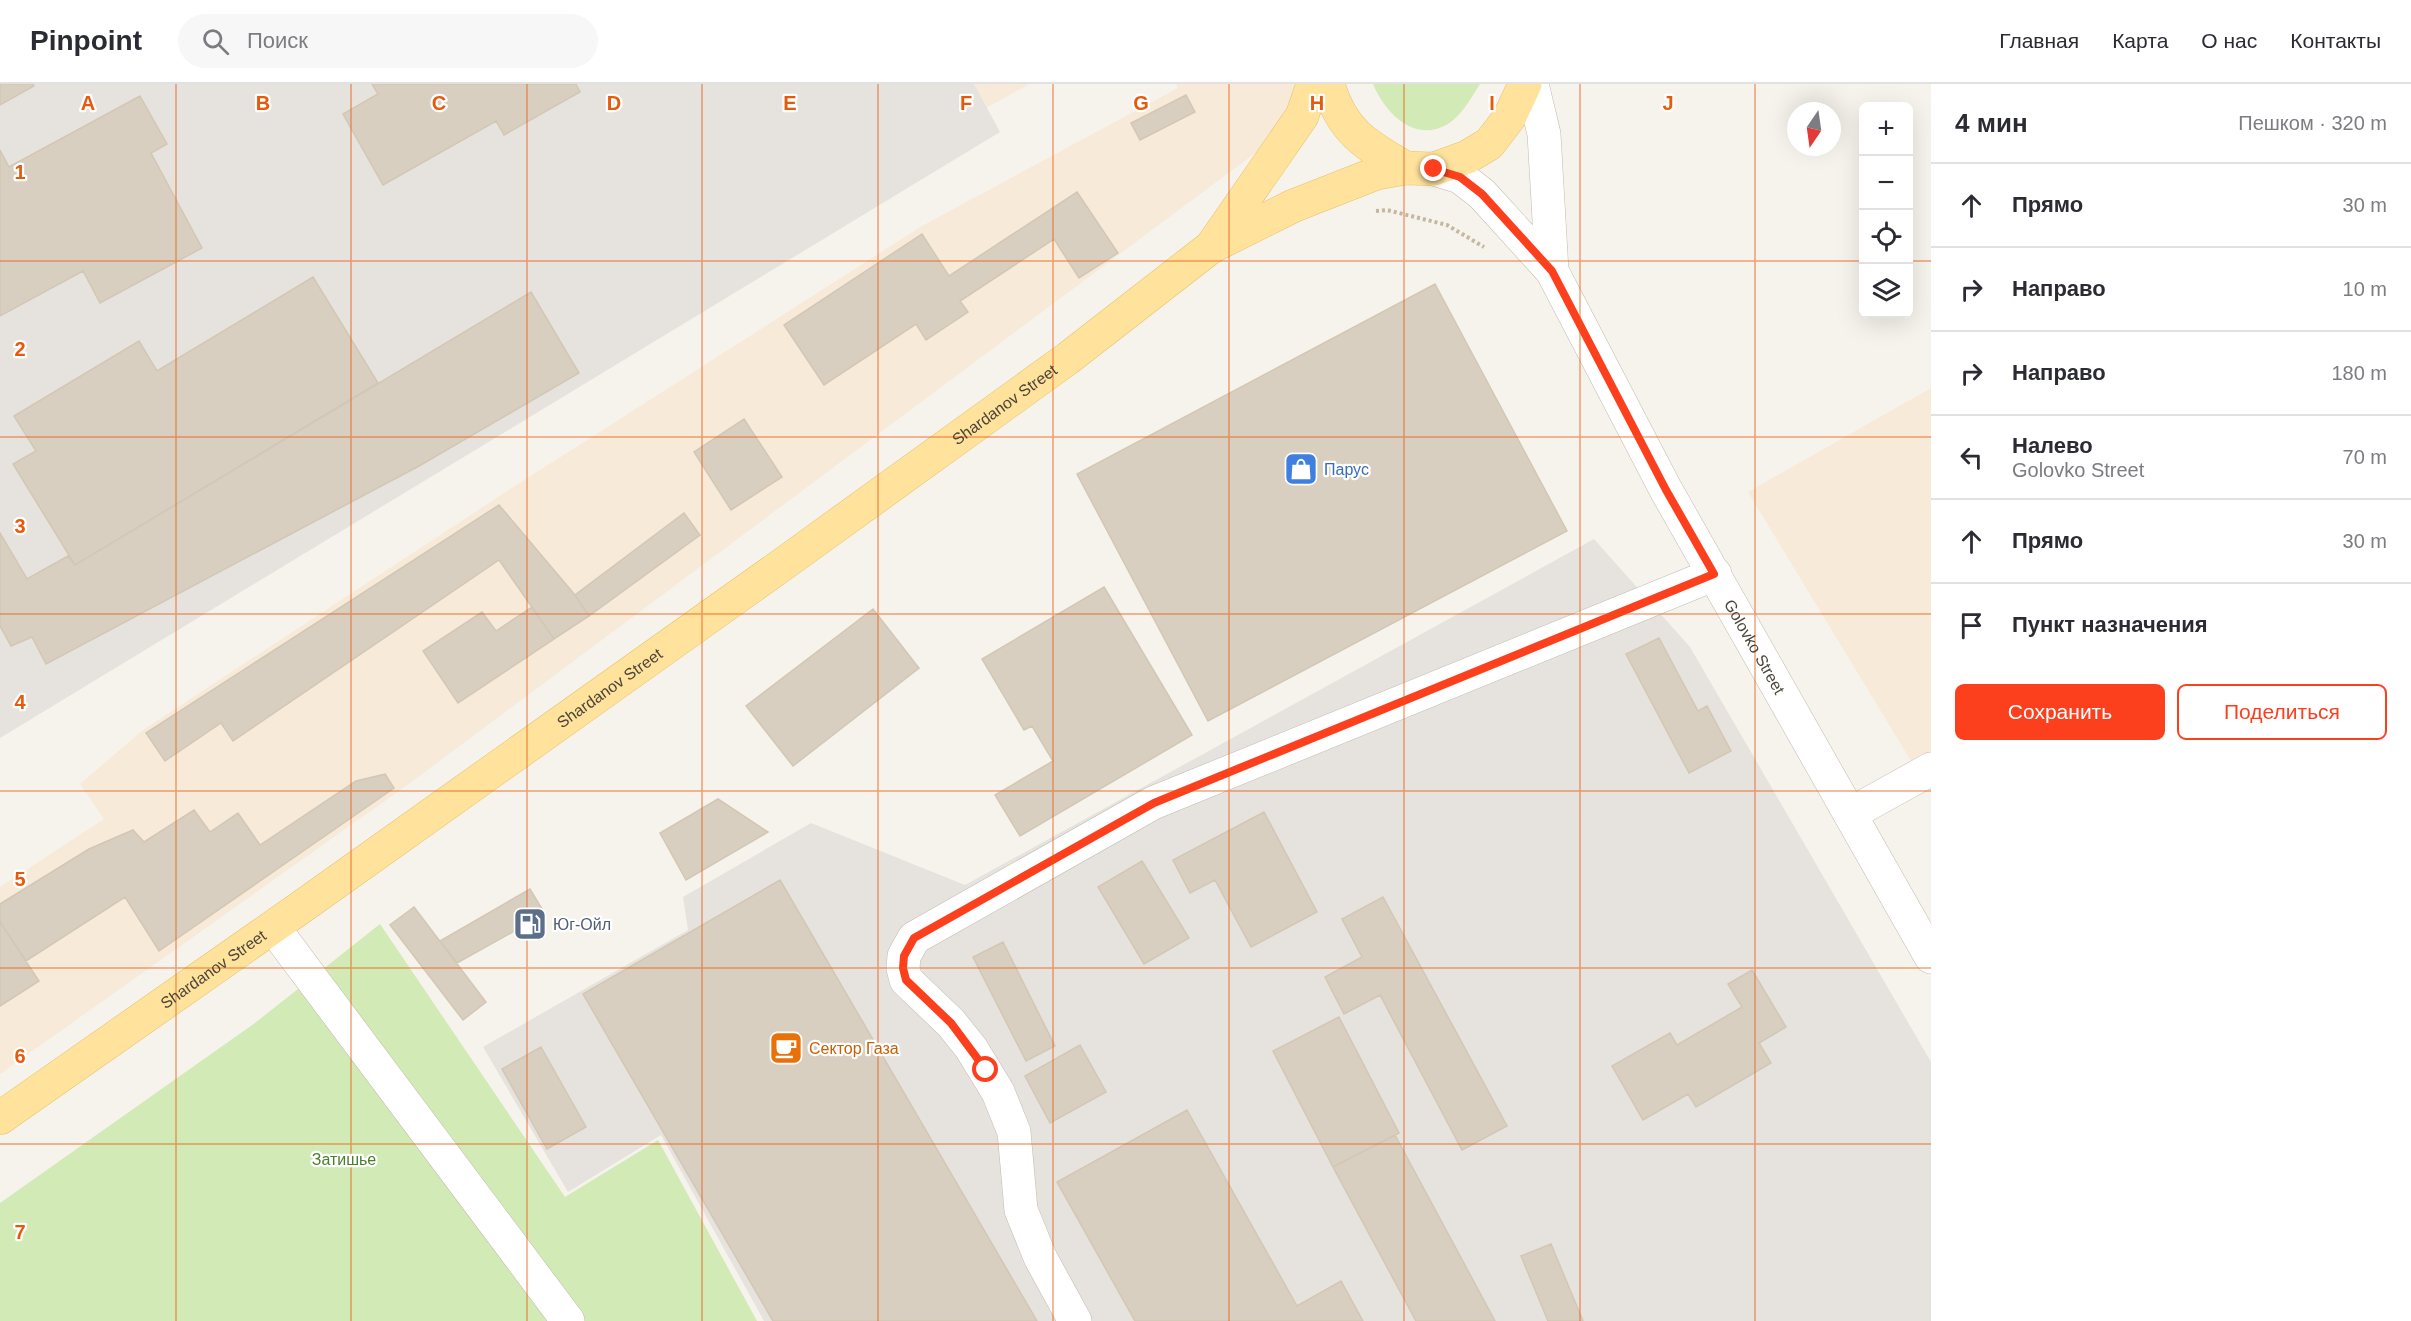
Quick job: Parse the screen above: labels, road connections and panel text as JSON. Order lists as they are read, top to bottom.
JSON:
{
  "streets": {
    "main road": ["Shardanov Street"],
    "street": ["Golovko Street"]
  },
  "parks": ["Затишье"],
  "places": {
    "shop": ["Парус"],
    "fuel station": ["Юг-Ойл"],
    "cafe": ["Сектор Газа"]
  },
  "north": "bottom",
  "page": {
    "header": "Pinpoint",
    "search": "Поиск",
    "nav": [
      "Главная",
      "Карта",
      "О нас",
      "Контакты"
    ],
    "heading": ["4 мин", "Пешком · 320 m"],
    "map_buttons": ["+", "−"],
    "list": [
      ["Прямо", "30 m"],
      ["Направо", "10 m"],
      ["Направо", "180 m"],
      ["Налево", "Golovko Street", "70 m"],
      ["Прямо", "30 m"],
      "Пункт назначения"
    ],
    "buttons": ["Сохранить", "Поделиться"]
  },
  "grid": {
    "columns": [
      "A",
      "B",
      "C",
      "D",
      "E",
      "F",
      "G",
      "H",
      "I",
      "J"
    ],
    "rows": [
      "1",
      "2",
      "3",
      "4",
      "5",
      "6",
      "7"
    ]
  }
}
